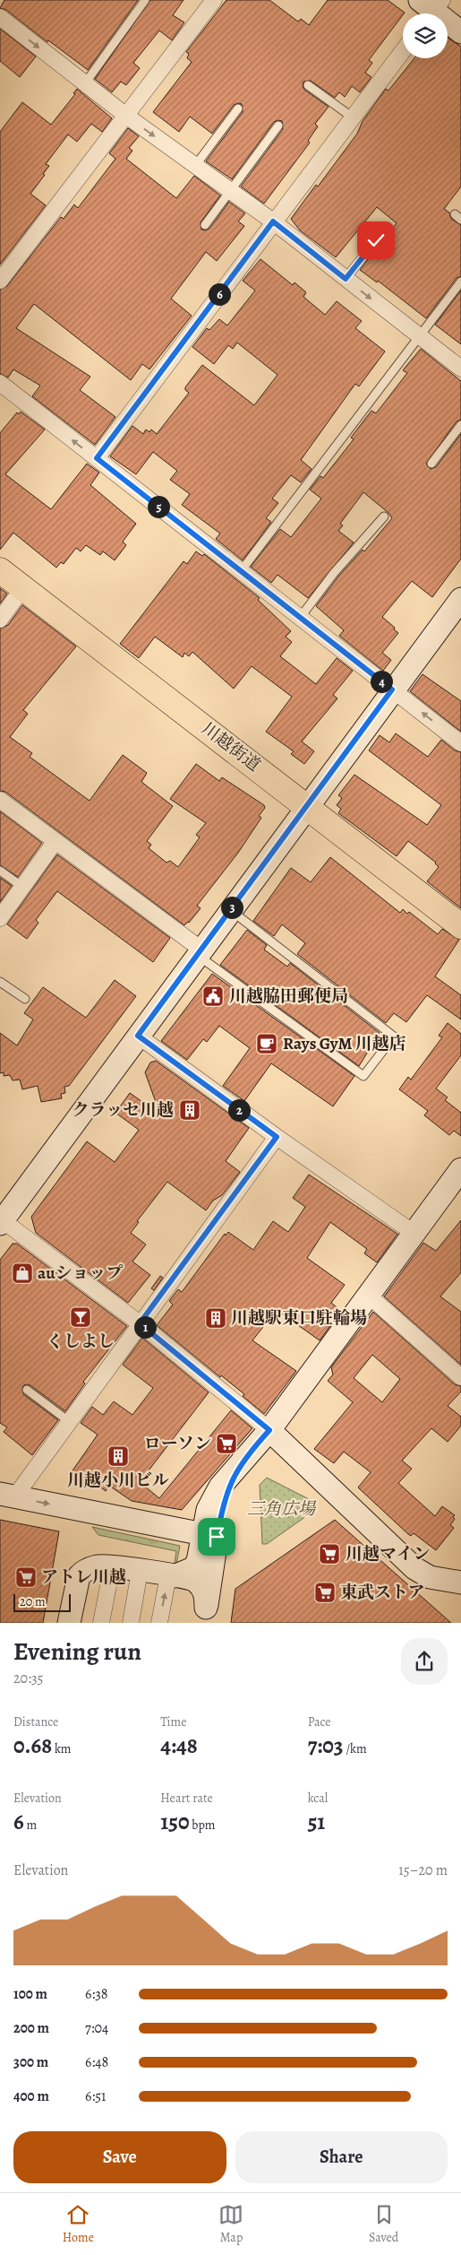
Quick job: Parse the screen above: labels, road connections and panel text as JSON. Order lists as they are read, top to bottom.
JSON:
{
  "streets": {
    "main road": ["川越街道"]
  },
  "parks": ["三角広場"],
  "places": {
    "public building": ["川越脇田郵便局"],
    "cafe": ["Rays GyM 川越店"],
    "building": ["クラッセ川越", "川越駅東口駐輪場", "川越小川ビル"],
    "shop": ["auショップ"],
    "bar": ["くしよし"],
    "supermarket": [
      "ローソン",
      "川越マイン",
      "アトレ川越",
      "東武ストア"
    ]
  },
  "scale_bar": "20 m",
  "page": {
    "pins": [
      "6",
      "5",
      "4",
      "3",
      "2",
      "1"
    ],
    "scale": "20 m",
    "heading": ["Evening run", "20:35"],
    "stats": [
      ["Distance", "0.68 km"],
      ["Time", "4:48"],
      ["Pace", "7:03 /km"],
      ["Elevation", "6 m"],
      ["Heart rate", "150 bpm"],
      ["kcal", "51"]
    ],
    "chart": ["Elevation", "15–20 m"],
    "list": [
      {
        "name": "100 m",
        "note": "6:38"
      },
      {
        "name": "200 m",
        "note": "7:04"
      },
      {
        "name": "300 m",
        "note": "6:48"
      },
      {
        "name": "400 m",
        "note": "6:51"
      }
    ],
    "buttons": ["Save", "Share"],
    "tabs": ["Home", "Map", "Saved"]
  }
}
